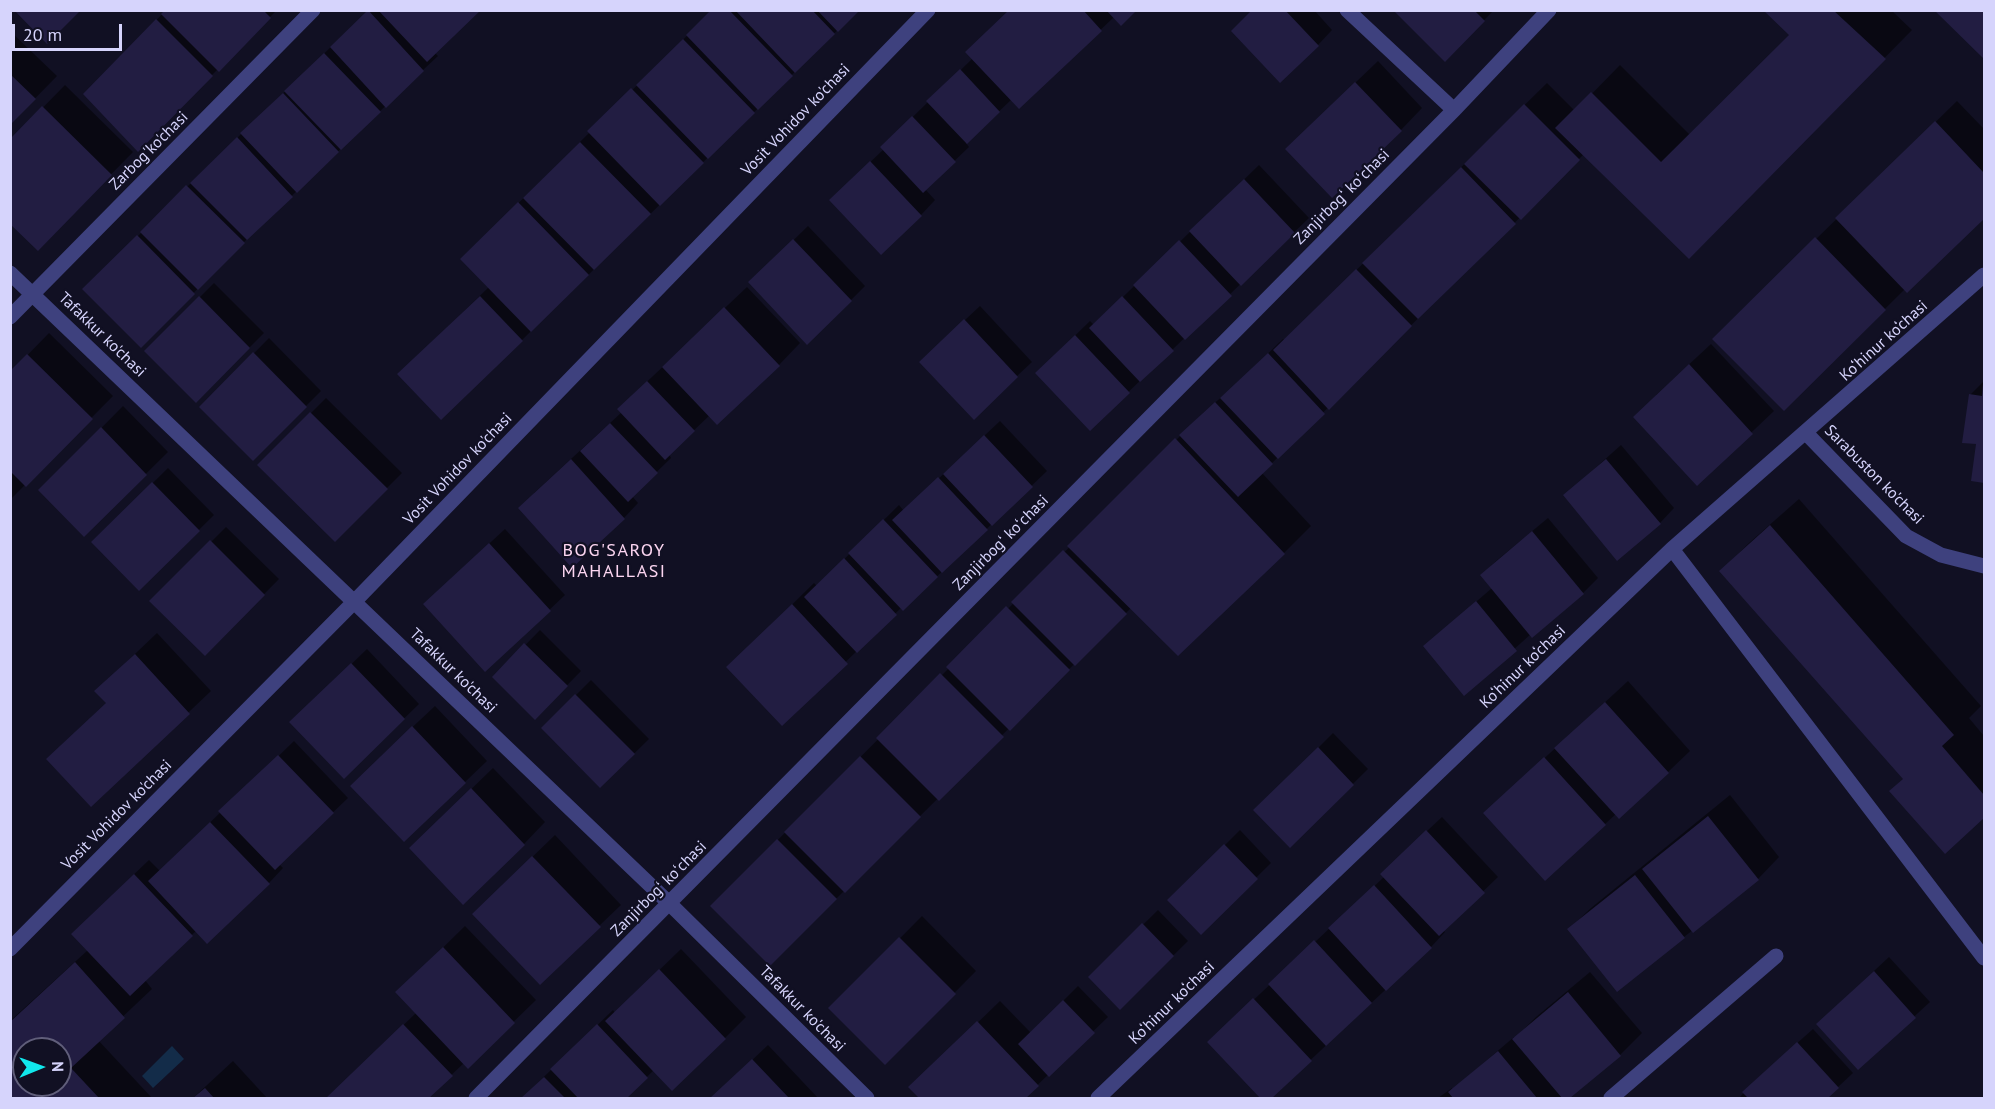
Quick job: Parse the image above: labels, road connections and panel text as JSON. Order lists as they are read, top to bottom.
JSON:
{
  "streets": {
    "street": [
      "Vosit Vohidov ko'chasi",
      "Zarbog'ko'chasi",
      "Zanjirbogʻ koʻchasi",
      "Tafakkur ko'chasi",
      "Ko‘hinur ko‘chasi",
      "Sarabuston ko'chasi"
    ]
  },
  "crossings": [
    ["Vosit Vohidov ko'chasi", "Tafakkur ko'chasi"],
    ["Zarbog'ko'chasi", "Tafakkur ko'chasi"],
    ["Zanjirbogʻ koʻchasi", "Tafakkur ko'chasi"],
    ["Ko‘hinur ko‘chasi", "Sarabuston ko'chasi"]
  ],
  "districts": ["BOG'SAROY MAHALLASI"],
  "scale_bar": "20 m",
  "north": "right"
}
